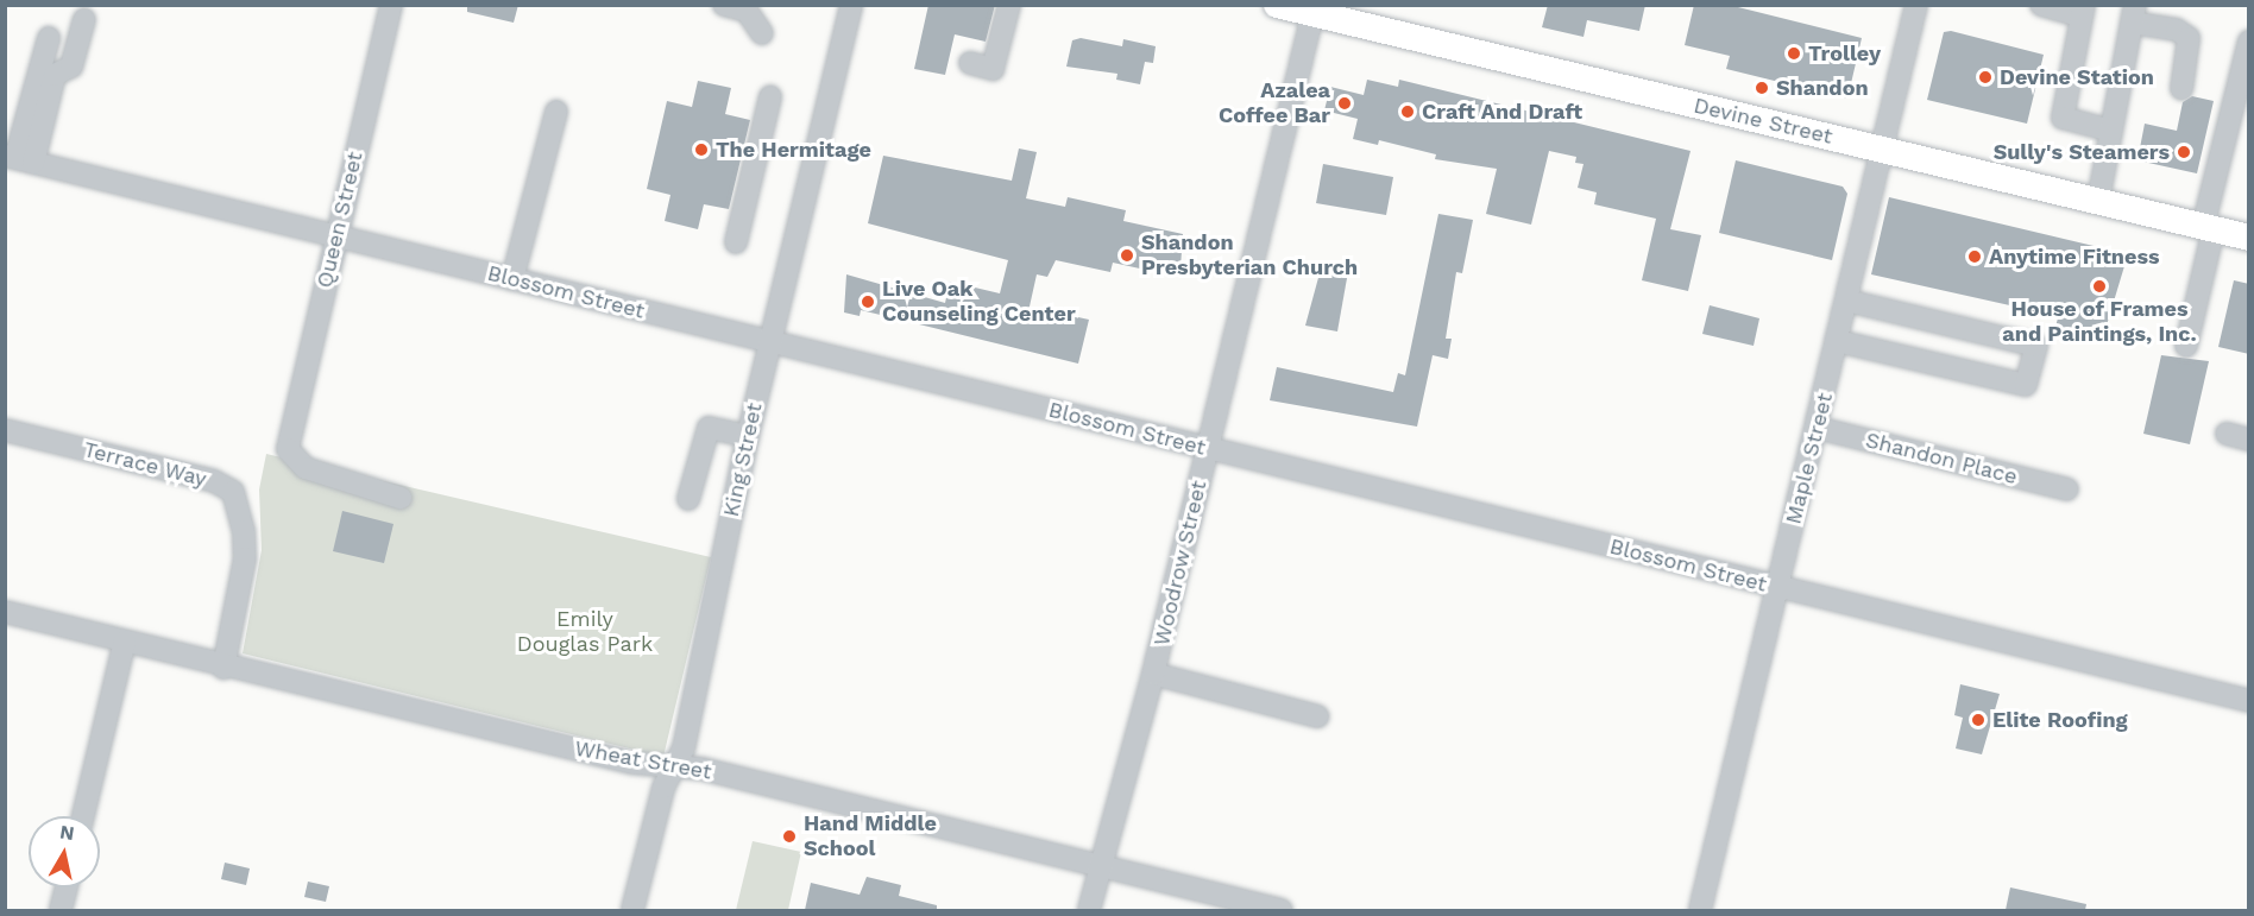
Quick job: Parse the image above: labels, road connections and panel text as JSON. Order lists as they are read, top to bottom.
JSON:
{
  "streets": {
    "main road": ["Devine Street"],
    "street": [
      "Queen Street",
      "Blossom Street",
      "Maple Street",
      "Shandon Place",
      "King Street",
      "Terrace Way",
      "Woodrow Street",
      "Wheat Street"
    ]
  },
  "crossings": [
    ["Devine Street", "Maple Street"],
    ["Devine Street", "Woodrow Street"],
    ["Queen Street", "Blossom Street"],
    ["Blossom Street", "Maple Street"],
    ["Blossom Street", "King Street"],
    ["Blossom Street", "Woodrow Street"],
    ["Maple Street", "Shandon Place"],
    ["King Street", "Wheat Street"],
    ["Terrace Way", "Wheat Street"],
    ["Woodrow Street", "Wheat Street"]
  ],
  "parks": ["Emily Douglas Park"],
  "places": [
    "Trolley",
    "Devine Station",
    "Shandon",
    "Azalea Coffee Bar",
    "Craft And Draft",
    "The Hermitage",
    "Sully's Steamers",
    "Shandon Presbyterian Church",
    "Anytime Fitness",
    "House of Frames and Paintings, Inc.",
    "Live Oak Counseling Center",
    "Elite Roofing",
    "Hand Middle School"
  ],
  "north": "top"
}
